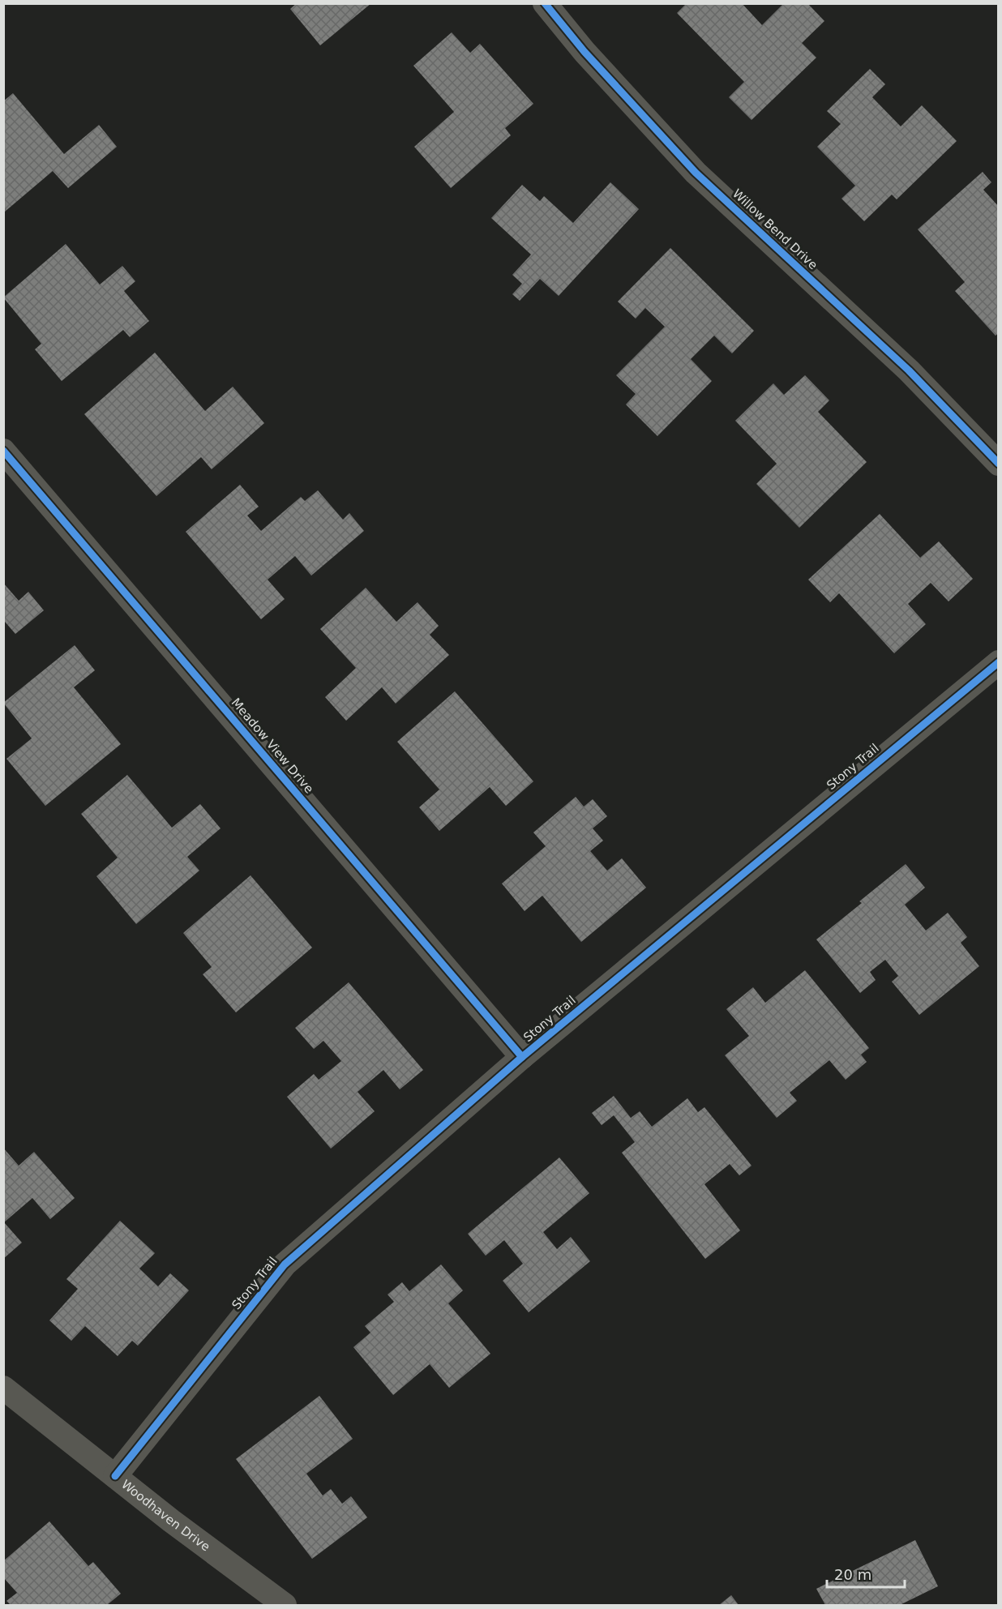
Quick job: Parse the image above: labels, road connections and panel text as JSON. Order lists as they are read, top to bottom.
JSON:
{
  "streets": {
    "street": [
      "Willow Bend Drive",
      "Meadow View Drive",
      "Stony Trail",
      "Woodhaven Drive"
    ]
  },
  "crossings": [
    ["Meadow View Drive", "Stony Trail"],
    ["Stony Trail", "Woodhaven Drive"]
  ],
  "scale_bar": "20 m"
}
